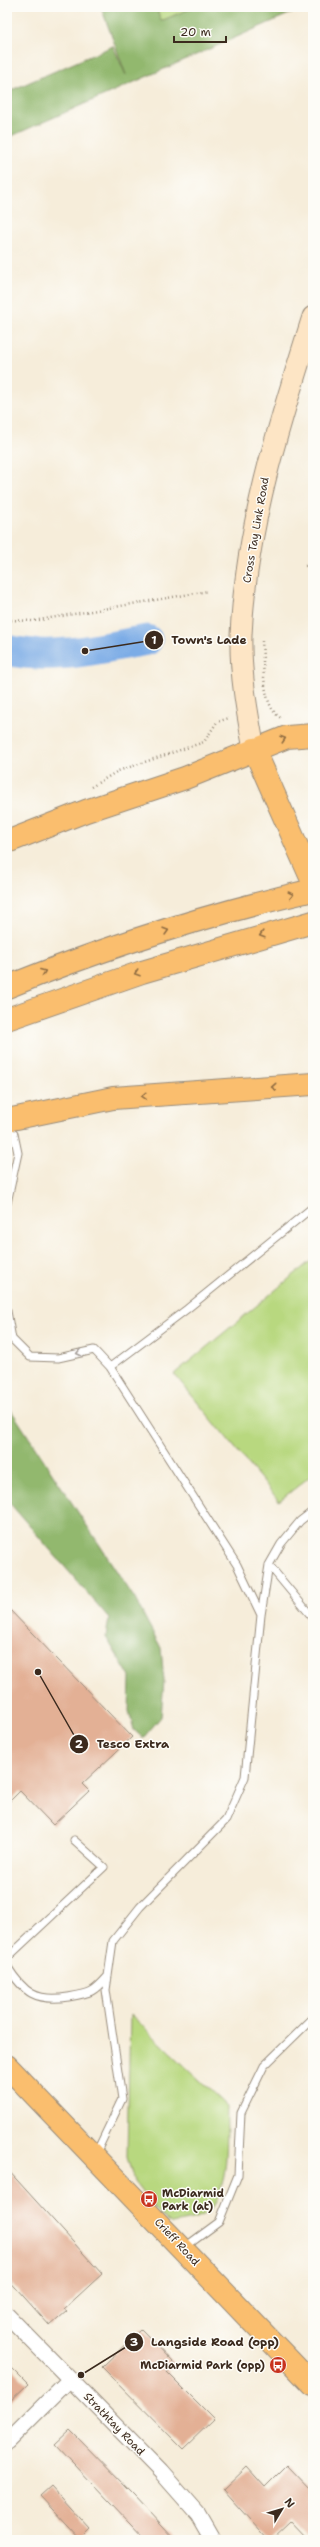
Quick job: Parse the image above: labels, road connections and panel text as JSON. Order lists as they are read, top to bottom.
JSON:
{
  "streets": {
    "main road": ["Cross Tay Link Road", "Crieff Road"],
    "street": ["Strathtay Road"]
  },
  "places": {
    "other": ["Town's Lade", "Tesco Extra", "Langside Road (opp)"],
    "bus stop": ["McDiarmid Park (at)", "McDiarmid Park (opp)"]
  },
  "scale_bar": "20 m",
  "north": "top right"
}
